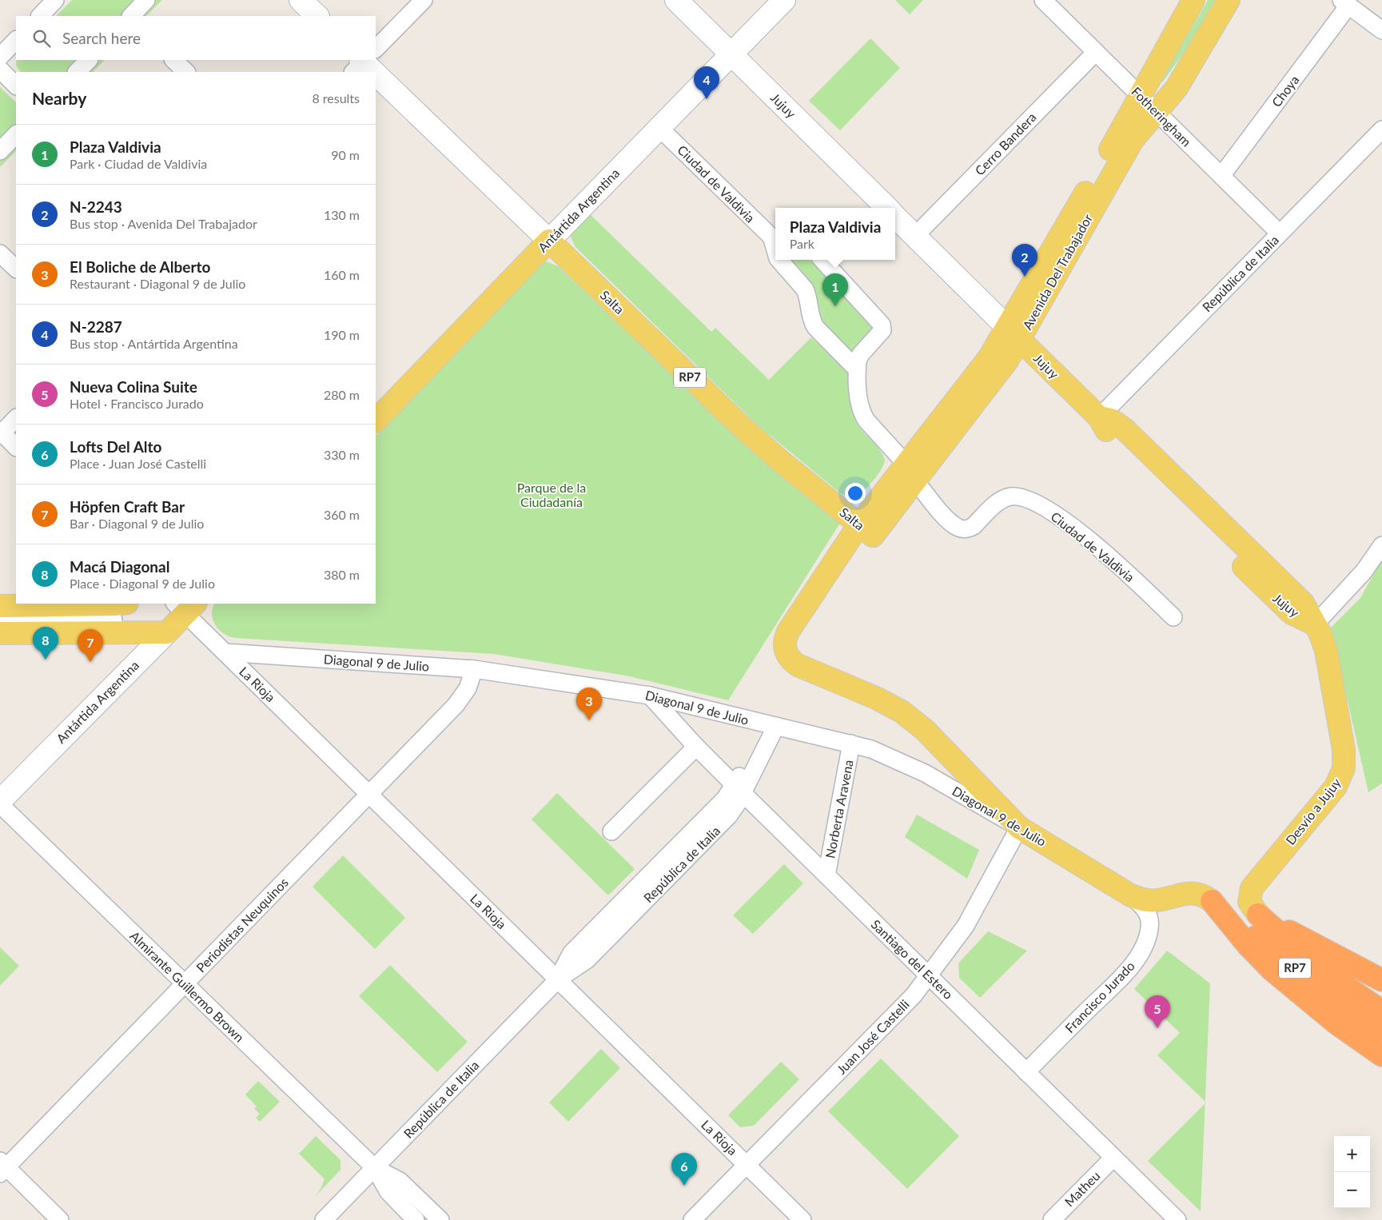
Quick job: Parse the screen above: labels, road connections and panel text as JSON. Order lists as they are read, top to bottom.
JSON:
{
  "streets": {
    "highway": ["RP7"],
    "main road": [
      "Jujuy",
      "Antártida Argentina",
      "Avenida Del Trabajador",
      "Salta",
      "Diagonal 9 de Julio",
      "Desvío a Jujuy"
    ],
    "street": [
      "Choya",
      "Fotheringham",
      "Cerro Bandera",
      "Ciudad de Valdivia",
      "República de Italia",
      "La Rioja",
      "Norberta Aravena",
      "Periodistas Neuquinos",
      "Santiago del Estero",
      "Almirante Guillermo Brown",
      "Francisco Jurado",
      "Juan José Castelli",
      "Matheu"
    ]
  },
  "crossings": [
    ["Choya", "Fotheringham"],
    ["Jujuy", "Cerro Bandera"],
    ["Jujuy", "Antártida Argentina"],
    ["Jujuy", "Avenida Del Trabajador"],
    ["Jujuy", "República de Italia"],
    ["Jujuy", "Desvío a Jujuy"],
    ["Fotheringham", "Cerro Bandera"],
    ["Fotheringham", "Avenida Del Trabajador"],
    ["Fotheringham", "República de Italia"],
    ["Ciudad de Valdivia", "Antártida Argentina"],
    ["Ciudad de Valdivia", "Avenida Del Trabajador"],
    ["Antártida Argentina", "Salta"],
    ["Antártida Argentina", "La Rioja"],
    ["Antártida Argentina", "Almirante Guillermo Brown"],
    ["Avenida Del Trabajador", "Salta"],
    ["Avenida Del Trabajador", "Diagonal 9 de Julio"],
    ["Avenida Del Trabajador", "Juan José Castelli"],
    ["República de Italia", "Diagonal 9 de Julio"],
    ["República de Italia", "La Rioja"],
    ["República de Italia", "Santiago del Estero"],
    ["República de Italia", "Almirante Guillermo Brown"],
    ["RP7", "Diagonal 9 de Julio"],
    ["RP7", "Desvío a Jujuy"],
    ["Diagonal 9 de Julio", "La Rioja"],
    ["Diagonal 9 de Julio", "Norberta Aravena"],
    ["Diagonal 9 de Julio", "Periodistas Neuquinos"],
    ["Diagonal 9 de Julio", "Santiago del Estero"],
    ["Diagonal 9 de Julio", "Francisco Jurado"],
    ["Diagonal 9 de Julio", "Juan José Castelli"],
    ["La Rioja", "Periodistas Neuquinos"],
    ["La Rioja", "Juan José Castelli"],
    ["Norberta Aravena", "Santiago del Estero"],
    ["Periodistas Neuquinos", "Almirante Guillermo Brown"],
    ["Santiago del Estero", "Francisco Jurado"],
    ["Santiago del Estero", "Juan José Castelli"],
    ["Santiago del Estero", "Matheu"]
  ],
  "parks": ["Parque de la Ciudadanía"],
  "page": {
    "search": "Search here",
    "pins": [
      "4",
      "2",
      "1",
      "8",
      "7",
      "3",
      "5",
      "6"
    ],
    "heading": ["Nearby", "8 results"],
    "list": [
      {
        "mark": "1",
        "name": "Plaza Valdivia",
        "note": "Park · Ciudad de Valdivia",
        "value": "90 m"
      },
      {
        "mark": "2",
        "name": "N-2243",
        "note": "Bus stop · Avenida Del Trabajador",
        "value": "130 m"
      },
      {
        "mark": "3",
        "name": "El Boliche de Alberto",
        "note": "Restaurant · Diagonal 9 de Julio",
        "value": "160 m"
      },
      {
        "mark": "4",
        "name": "N-2287",
        "note": "Bus stop · Antártida Argentina",
        "value": "190 m"
      },
      {
        "mark": "5",
        "name": "Nueva Colina Suite",
        "note": "Hotel · Francisco Jurado",
        "value": "280 m"
      },
      {
        "mark": "6",
        "name": "Lofts Del Alto",
        "note": "Place · Juan José Castelli",
        "value": "330 m"
      },
      {
        "mark": "7",
        "name": "Höpfen Craft Bar",
        "note": "Bar · Diagonal 9 de Julio",
        "value": "360 m"
      },
      {
        "mark": "8",
        "name": "Macá Diagonal",
        "note": "Place · Diagonal 9 de Julio",
        "value": "380 m"
      }
    ],
    "popup": ["Plaza Valdivia", "Park"],
    "map_buttons": ["+", "−"]
  }
}
